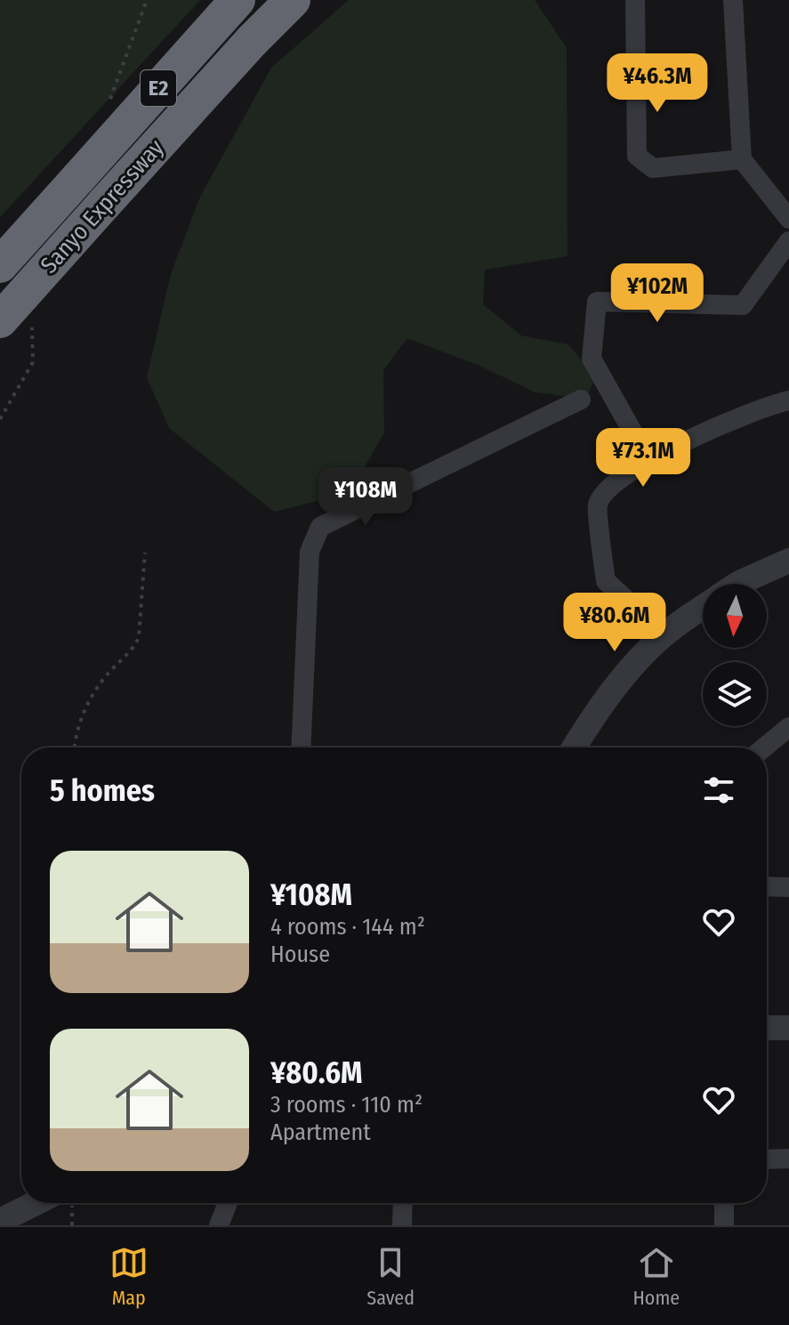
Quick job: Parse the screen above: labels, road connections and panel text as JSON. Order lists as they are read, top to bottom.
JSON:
{
  "streets": {
    "highway": ["E2", "Sanyo Expressway"]
  },
  "north": "bottom",
  "page": {
    "price": [
      "¥46.3M",
      "¥102M",
      "¥73.1M",
      "¥108M",
      "¥80.6M"
    ],
    "heading": "5 homes",
    "list": [
      {
        "name": "¥108M",
        "note": "4 rooms · 144 m² · House"
      },
      {
        "name": "¥80.6M",
        "note": "3 rooms · 110 m² · Apartment"
      }
    ],
    "tabs": ["Map", "Saved", "Home"]
  }
}
